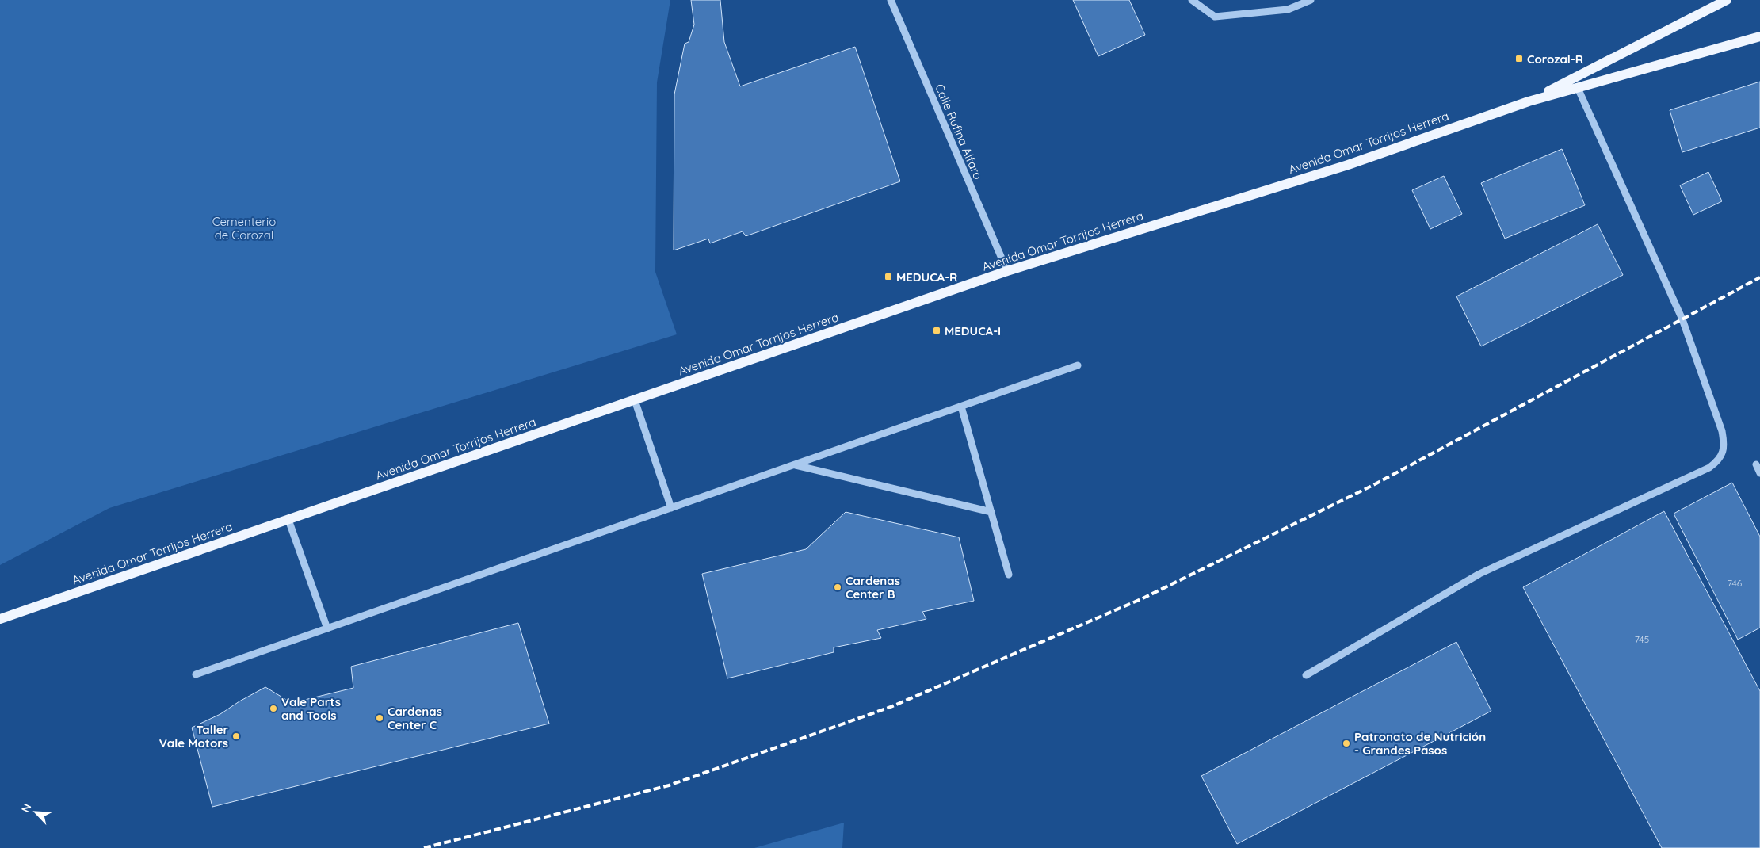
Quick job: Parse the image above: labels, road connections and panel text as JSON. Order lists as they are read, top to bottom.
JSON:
{
  "streets": {
    "main road": ["Avenida Omar Torrijos Herrera"],
    "street": ["Calle Rufina Alfaro"]
  },
  "crossings": [
    ["Calle Rufina Alfaro", "Avenida Omar Torrijos Herrera"]
  ],
  "parks": ["Cementerio de Corozal"],
  "places": {
    "transit": ["Corozal-R", "MEDUCA-R", "MEDUCA-I"],
    "other": [
      "Cardenas Center B",
      "Vale Parts and Tools",
      "Cardenas Center C",
      "Taller Vale Motors",
      "Patronato de Nutrición - Grandes Pasos"
    ]
  },
  "house_numbers": ["746", "745"],
  "north": "top left"
}
